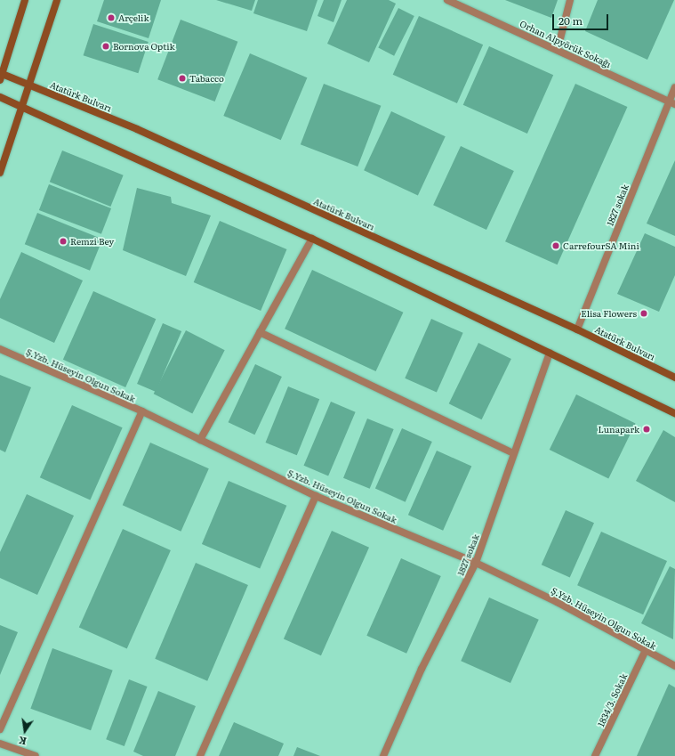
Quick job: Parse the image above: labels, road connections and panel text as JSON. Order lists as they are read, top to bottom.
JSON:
{
  "streets": {
    "main road": ["Atatürk Bulvarı"],
    "street": [
      "Orhan Alpyörük Sokağı",
      "1827 sokak",
      "Ş.Yzb. Hüseyin Olgun Sokak",
      "1834/3. Sokak"
    ]
  },
  "crossings": [
    ["Orhan Alpyörük Sokağı", "1827 sokak"],
    ["Atatürk Bulvarı", "1827 sokak"],
    ["1827 sokak", "Ş.Yzb. Hüseyin Olgun Sokak"],
    ["Ş.Yzb. Hüseyin Olgun Sokak", "1834/3. Sokak"]
  ],
  "places": [
    "Arçelik",
    "Bornova Optik",
    "Tabacco",
    "Remzi Bey",
    "CarrefourSA Mini",
    "Elisa Flowers",
    "Lunapark"
  ],
  "scale_bar": "20 m",
  "north": "bottom"
}
